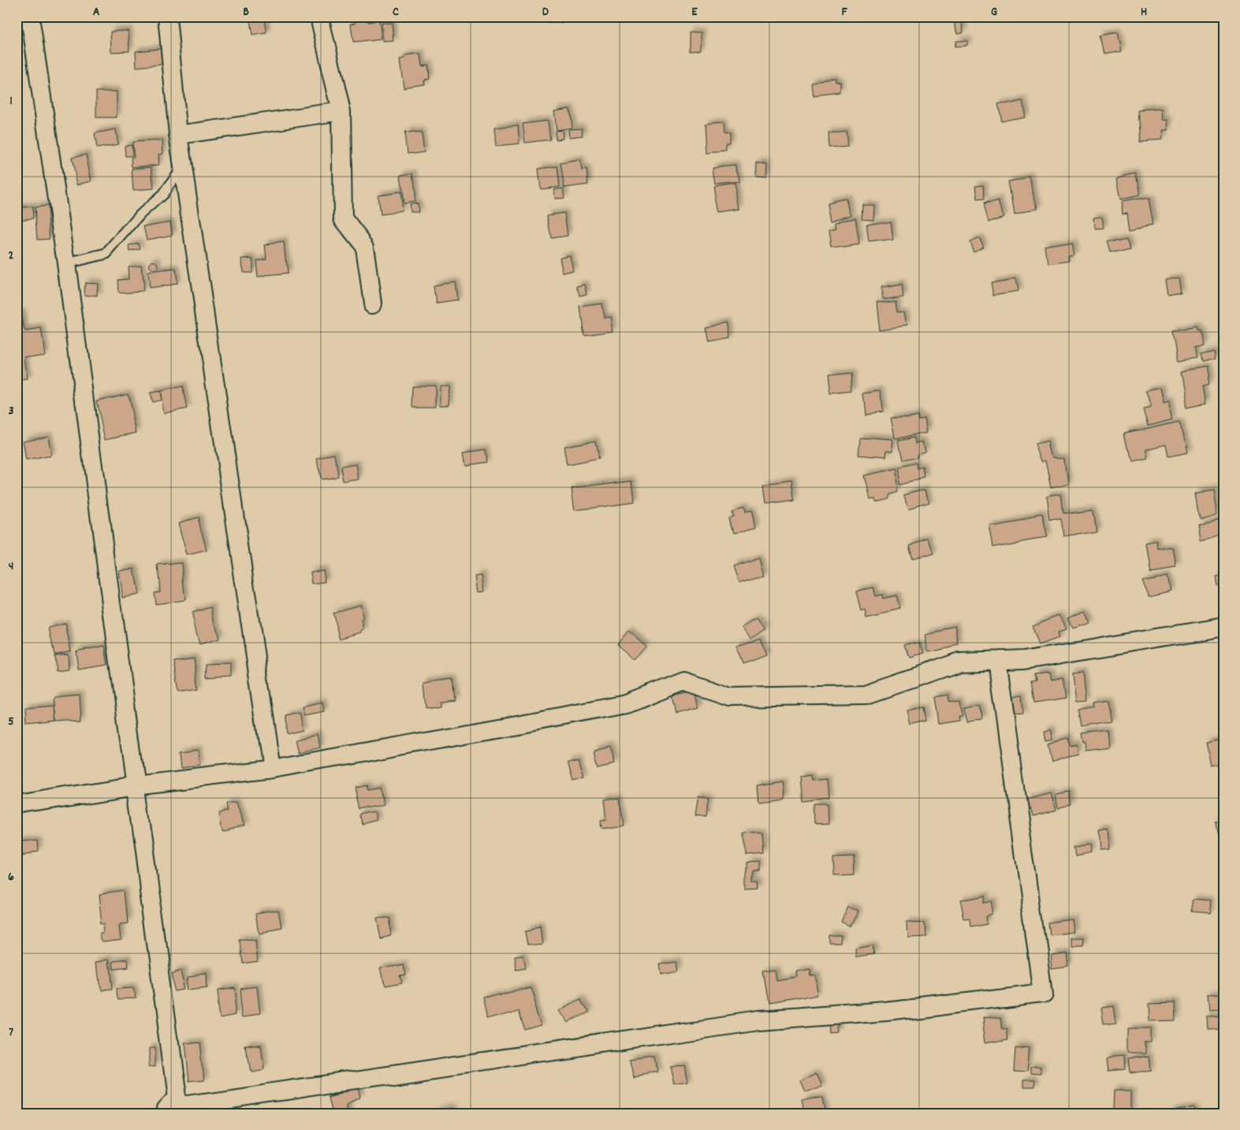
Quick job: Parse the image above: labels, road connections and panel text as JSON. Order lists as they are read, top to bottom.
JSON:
{
  "grid": {
    "columns": [
      "A",
      "B",
      "C",
      "D",
      "E",
      "F",
      "G",
      "H"
    ],
    "rows": [
      "1",
      "2",
      "3",
      "4",
      "5",
      "6",
      "7"
    ]
  }
}
